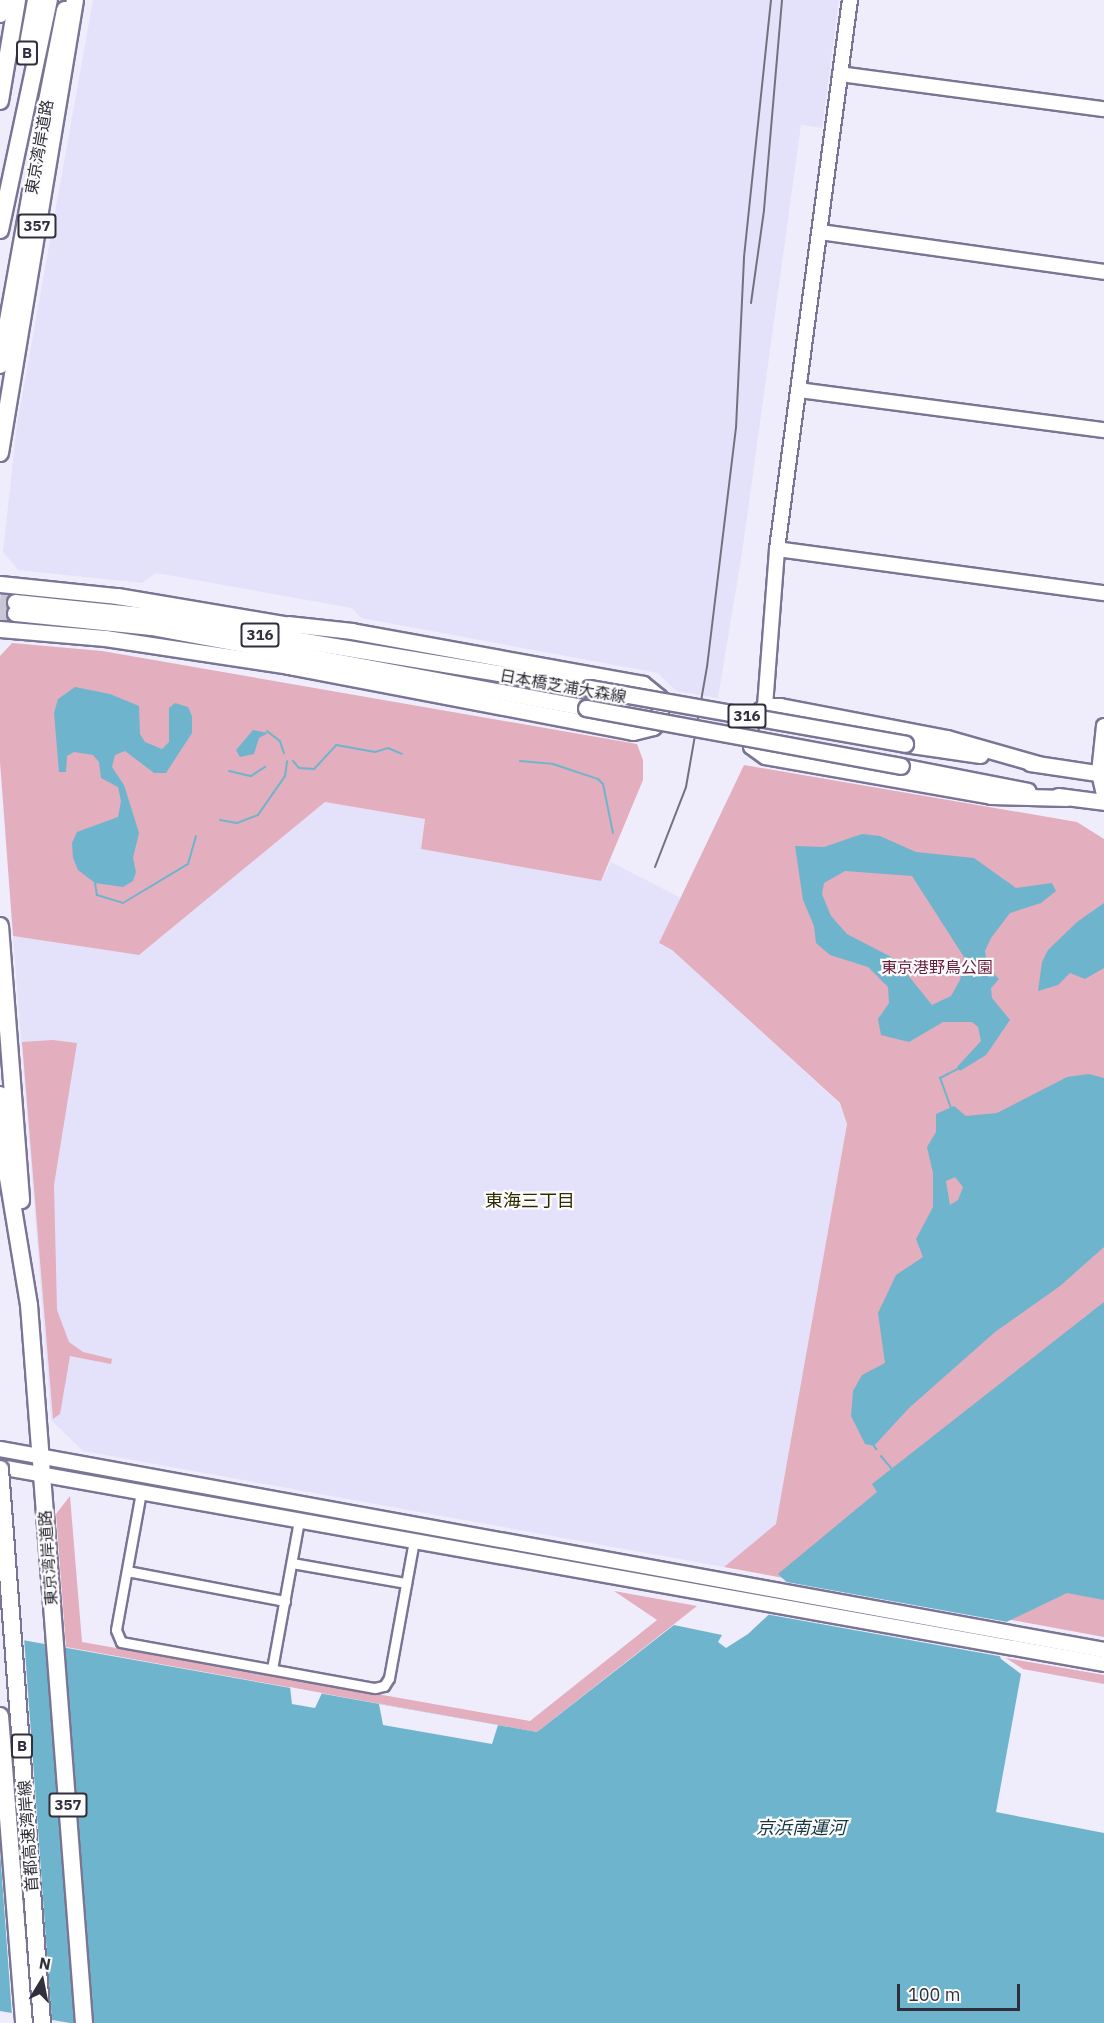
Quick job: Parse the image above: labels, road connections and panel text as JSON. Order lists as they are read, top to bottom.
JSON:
{
  "streets": {
    "highway": [
      "B",
      "東京湾岸道路",
      "357",
      "首都高速湾岸線"
    ],
    "main road": ["316", "日本橋芝浦大森線"]
  },
  "crossings": [
    ["東京湾岸道路", "357"],
    ["316", "日本橋芝浦大森線"]
  ],
  "districts": ["東海三丁目"],
  "water": ["京浜南運河"],
  "parks": ["東京港野鳥公園"],
  "scale_bar": "100 m",
  "north": "top"
}
